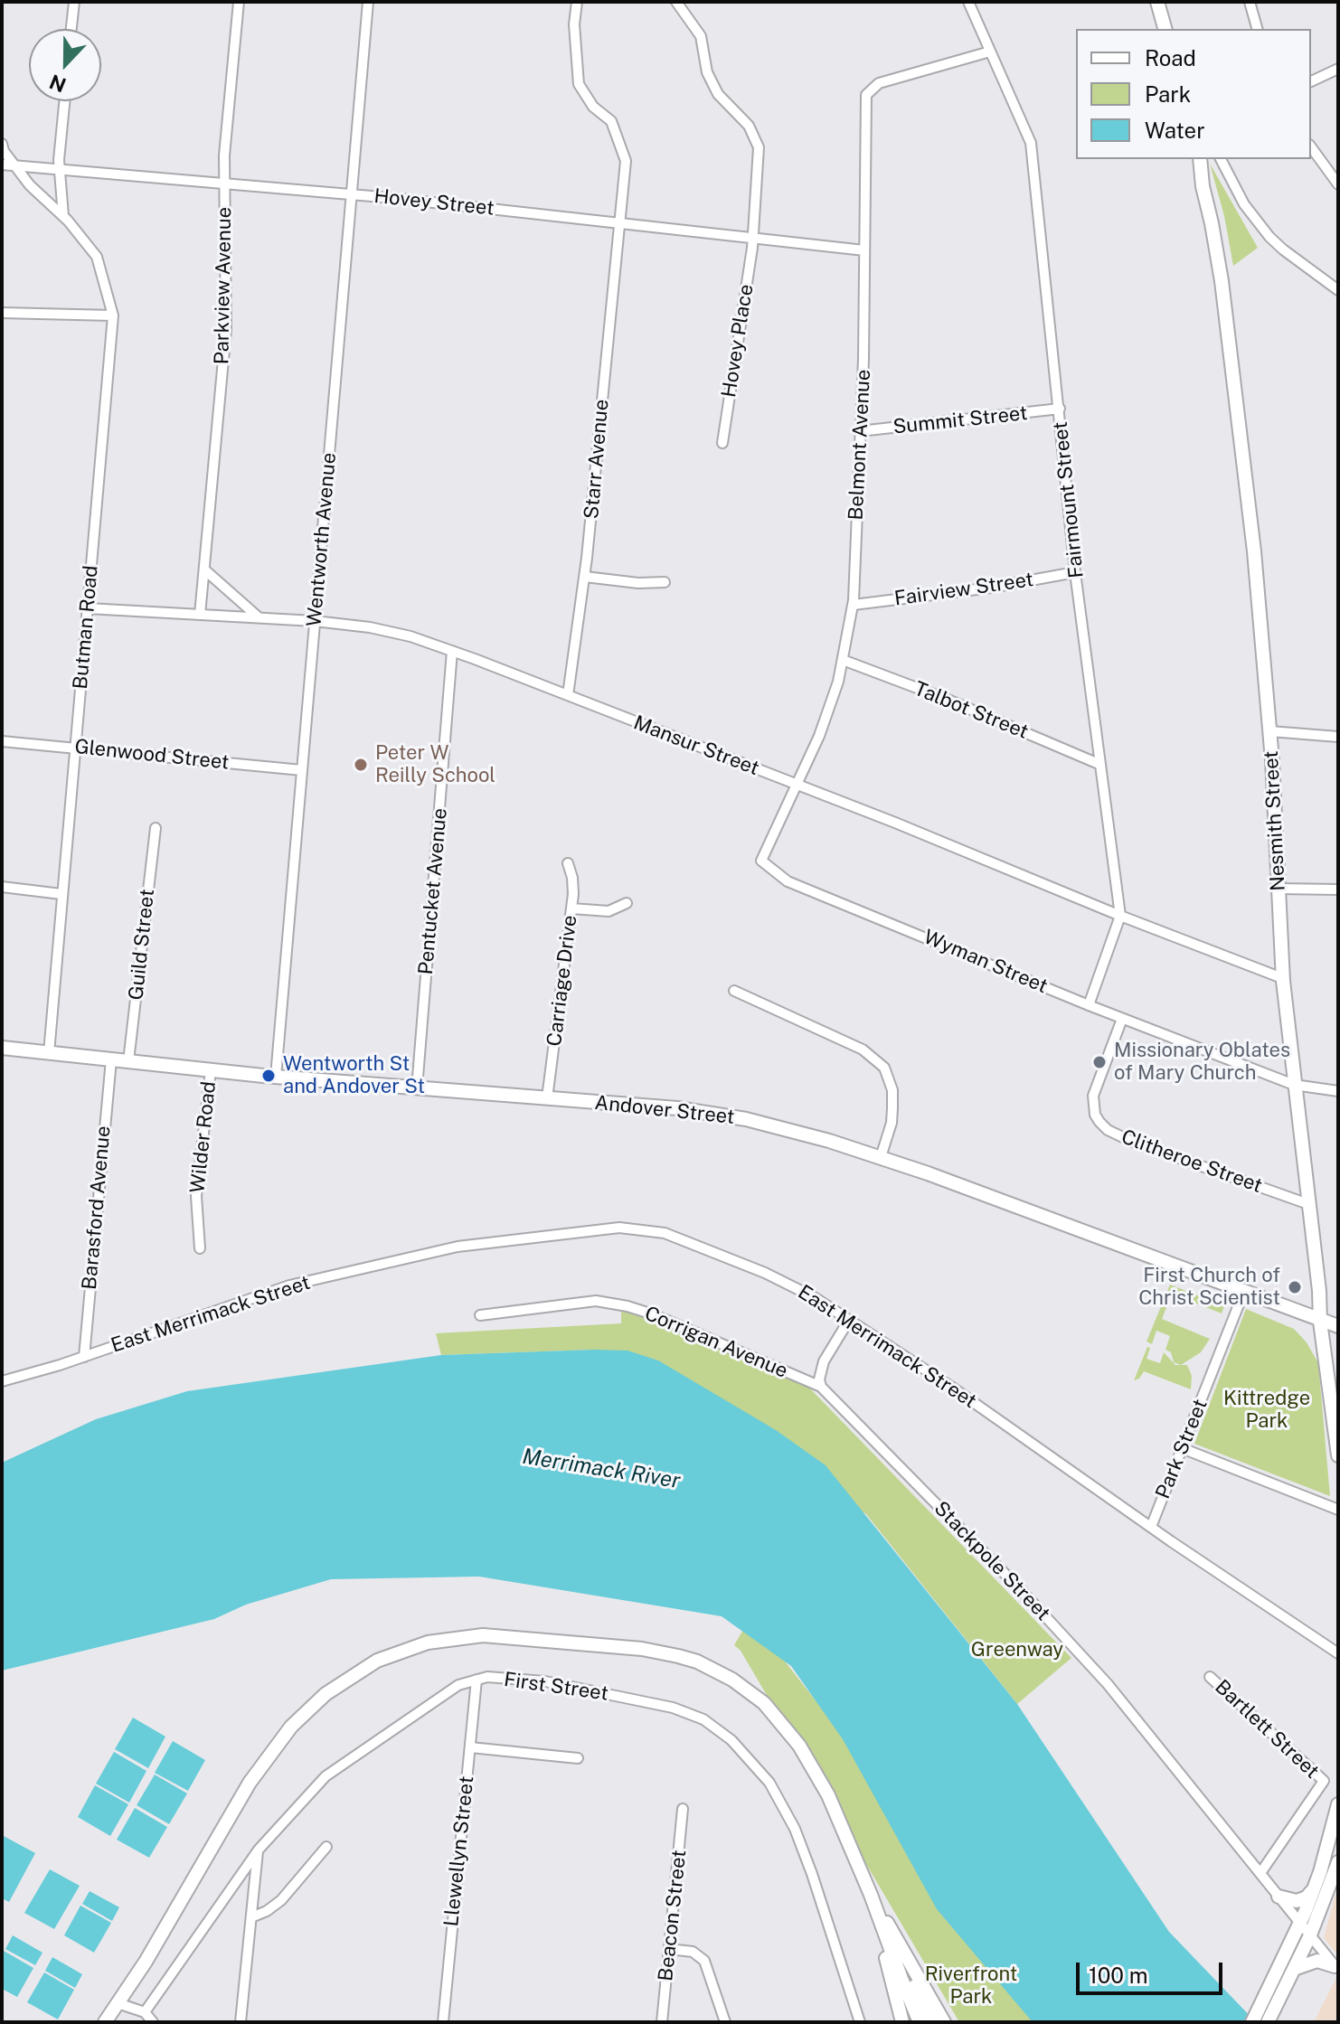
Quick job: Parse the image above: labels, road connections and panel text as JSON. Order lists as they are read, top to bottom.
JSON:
{
  "streets": {
    "main road": ["Nesmith Street", "Andover Street"],
    "street": [
      "Hovey Street",
      "Parkview Avenue",
      "Hovey Place",
      "Summit Street",
      "Belmont Avenue",
      "Starr Avenue",
      "Fairmount Street",
      "Wentworth Avenue",
      "Fairview Street",
      "Butman Road",
      "Talbot Street",
      "Mansur Street",
      "Glenwood Street",
      "Pentucket Avenue",
      "Guild Street",
      "Wyman Street",
      "Carriage Drive",
      "Wilder Road",
      "Clitheroe Street",
      "Barasford Avenue",
      "East Merrimack Street",
      "Corrigan Avenue",
      "Park Street",
      "Stackpole Street",
      "First Street",
      "Bartlett Street",
      "Llewellyn Street",
      "Beacon Street"
    ]
  },
  "crossings": [
    ["Hovey Street", "Parkview Avenue"],
    ["Hovey Street", "Hovey Place"],
    ["Hovey Street", "Belmont Avenue"],
    ["Hovey Street", "Starr Avenue"],
    ["Hovey Street", "Wentworth Avenue"],
    ["Hovey Street", "Butman Road"],
    ["Parkview Avenue", "Mansur Street"],
    ["Summit Street", "Belmont Avenue"],
    ["Summit Street", "Fairmount Street"],
    ["Belmont Avenue", "Fairmount Street"],
    ["Belmont Avenue", "Fairview Street"],
    ["Belmont Avenue", "Talbot Street"],
    ["Belmont Avenue", "Mansur Street"],
    ["Belmont Avenue", "Wyman Street"],
    ["Starr Avenue", "Mansur Street"],
    ["Fairmount Street", "Fairview Street"],
    ["Fairmount Street", "Talbot Street"],
    ["Fairmount Street", "Mansur Street"],
    ["Fairmount Street", "Wyman Street"],
    ["Wentworth Avenue", "Mansur Street"],
    ["Wentworth Avenue", "Glenwood Street"],
    ["Wentworth Avenue", "Andover Street"],
    ["Butman Road", "Mansur Street"],
    ["Butman Road", "Glenwood Street"],
    ["Butman Road", "Andover Street"],
    ["Mansur Street", "Nesmith Street"],
    ["Mansur Street", "Pentucket Avenue"],
    ["Mansur Street", "Wyman Street"],
    ["Nesmith Street", "Wyman Street"],
    ["Nesmith Street", "Andover Street"],
    ["Nesmith Street", "Clitheroe Street"],
    ["Pentucket Avenue", "Andover Street"],
    ["Guild Street", "Andover Street"],
    ["Wyman Street", "Clitheroe Street"],
    ["Carriage Drive", "Andover Street"],
    ["Andover Street", "Wilder Road"],
    ["Andover Street", "Barasford Avenue"],
    ["Andover Street", "Park Street"],
    ["Barasford Avenue", "East Merrimack Street"],
    ["East Merrimack Street", "Park Street"],
    ["Corrigan Avenue", "Stackpole Street"],
    ["Stackpole Street", "Bartlett Street"],
    ["First Street", "Llewellyn Street"]
  ],
  "water": ["Merrimack River"],
  "parks": ["Kittredge Park", "Greenway", "Riverfront Park"],
  "places": [
    "Peter W Reilly School",
    "Missionary Oblates of Mary Church",
    "Wentworth St and Andover St",
    "First Church of Christ Scientist"
  ],
  "legend": ["Road", "Park", "Water"],
  "scale_bar": "100 m",
  "north": "bottom"
}
